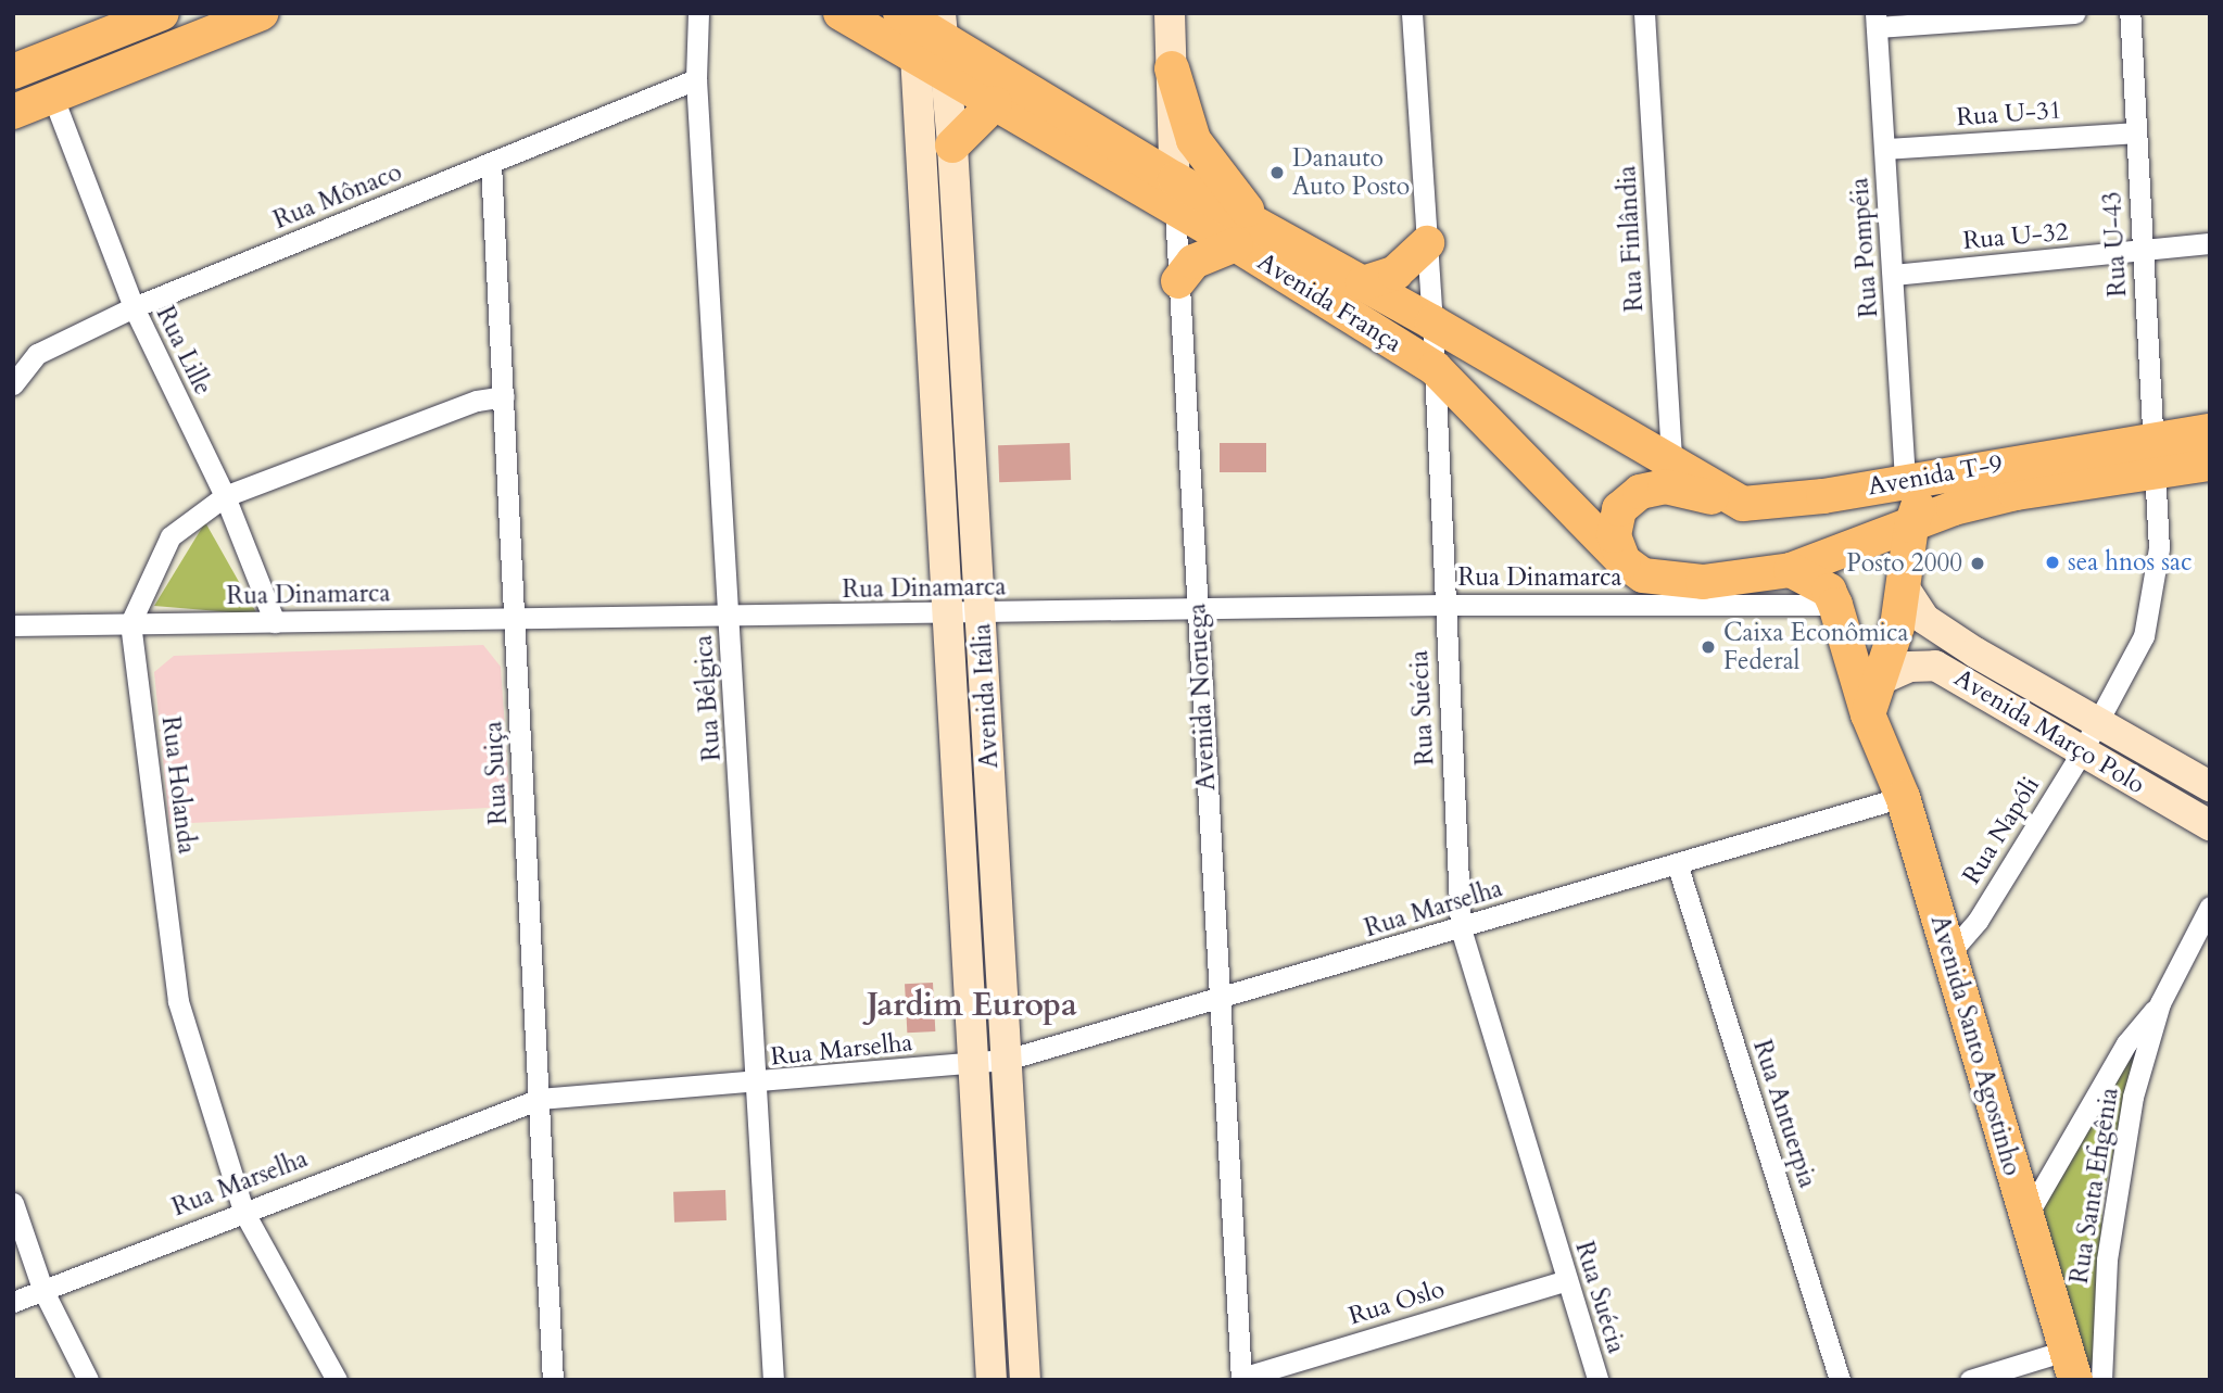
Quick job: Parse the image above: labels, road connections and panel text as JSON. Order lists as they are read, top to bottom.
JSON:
{
  "streets": {
    "main road": [
      "Avenida França",
      "Avenida T-9",
      "Avenida Itália",
      "Avenida Noruega",
      "Avenida Março Polo",
      "Avenida Santo Agostinho"
    ],
    "street": [
      "Rua U-31",
      "Rua Mônaco",
      "Rua U-32",
      "Rua Finlândia",
      "Rua U-43",
      "Rua Pompéia",
      "Rua Lille",
      "Rua Dinamarca",
      "Rua Bélgica",
      "Rua Suécia",
      "Rua Suiça",
      "Rua Holanda",
      "Rua Napóli",
      "Rua Marselha",
      "Rua Antuerpia",
      "Rua Santa Efigênia",
      "Rua Oslo"
    ]
  },
  "crossings": [
    ["Rua U-31", "Rua U-43"],
    ["Rua U-31", "Rua Pompéia"],
    ["Rua Mônaco", "Rua Lille"],
    ["Rua Mônaco", "Rua Bélgica"],
    ["Rua Mônaco", "Rua Suiça"],
    ["Rua U-32", "Rua U-43"],
    ["Rua U-32", "Rua Pompéia"],
    ["Rua Finlândia", "Avenida França"],
    ["Rua U-43", "Avenida T-9"],
    ["Rua U-43", "Rua Napóli"],
    ["Rua Pompéia", "Avenida T-9"],
    ["Avenida França", "Avenida T-9"],
    ["Avenida França", "Avenida Itália"],
    ["Avenida França", "Avenida Noruega"],
    ["Avenida França", "Rua Suécia"],
    ["Rua Lille", "Rua Dinamarca"],
    ["Avenida T-9", "Rua Napóli"],
    ["Rua Dinamarca", "Avenida Itália"],
    ["Rua Dinamarca", "Avenida Noruega"],
    ["Rua Dinamarca", "Rua Bélgica"],
    ["Rua Dinamarca", "Rua Suécia"],
    ["Rua Dinamarca", "Rua Suiça"],
    ["Rua Dinamarca", "Rua Holanda"],
    ["Rua Dinamarca", "Avenida Santo Agostinho"],
    ["Avenida Itália", "Rua Marselha"],
    ["Avenida Noruega", "Rua Marselha"],
    ["Avenida Noruega", "Rua Oslo"],
    ["Rua Bélgica", "Rua Marselha"],
    ["Rua Suécia", "Rua Marselha"],
    ["Rua Suécia", "Rua Oslo"],
    ["Avenida Março Polo", "Rua Napóli"],
    ["Rua Suiça", "Rua Marselha"],
    ["Rua Holanda", "Rua Marselha"],
    ["Rua Napóli", "Avenida Santo Agostinho"],
    ["Rua Marselha", "Avenida Santo Agostinho"],
    ["Rua Marselha", "Rua Antuerpia"],
    ["Avenida Santo Agostinho", "Rua Santa Efigênia"]
  ],
  "districts": ["Jardim Europa"],
  "places": [
    "Danauto Auto Posto",
    "sea hnos sac",
    "Posto 2000",
    "Caixa Econômica Federal"
  ]
}
